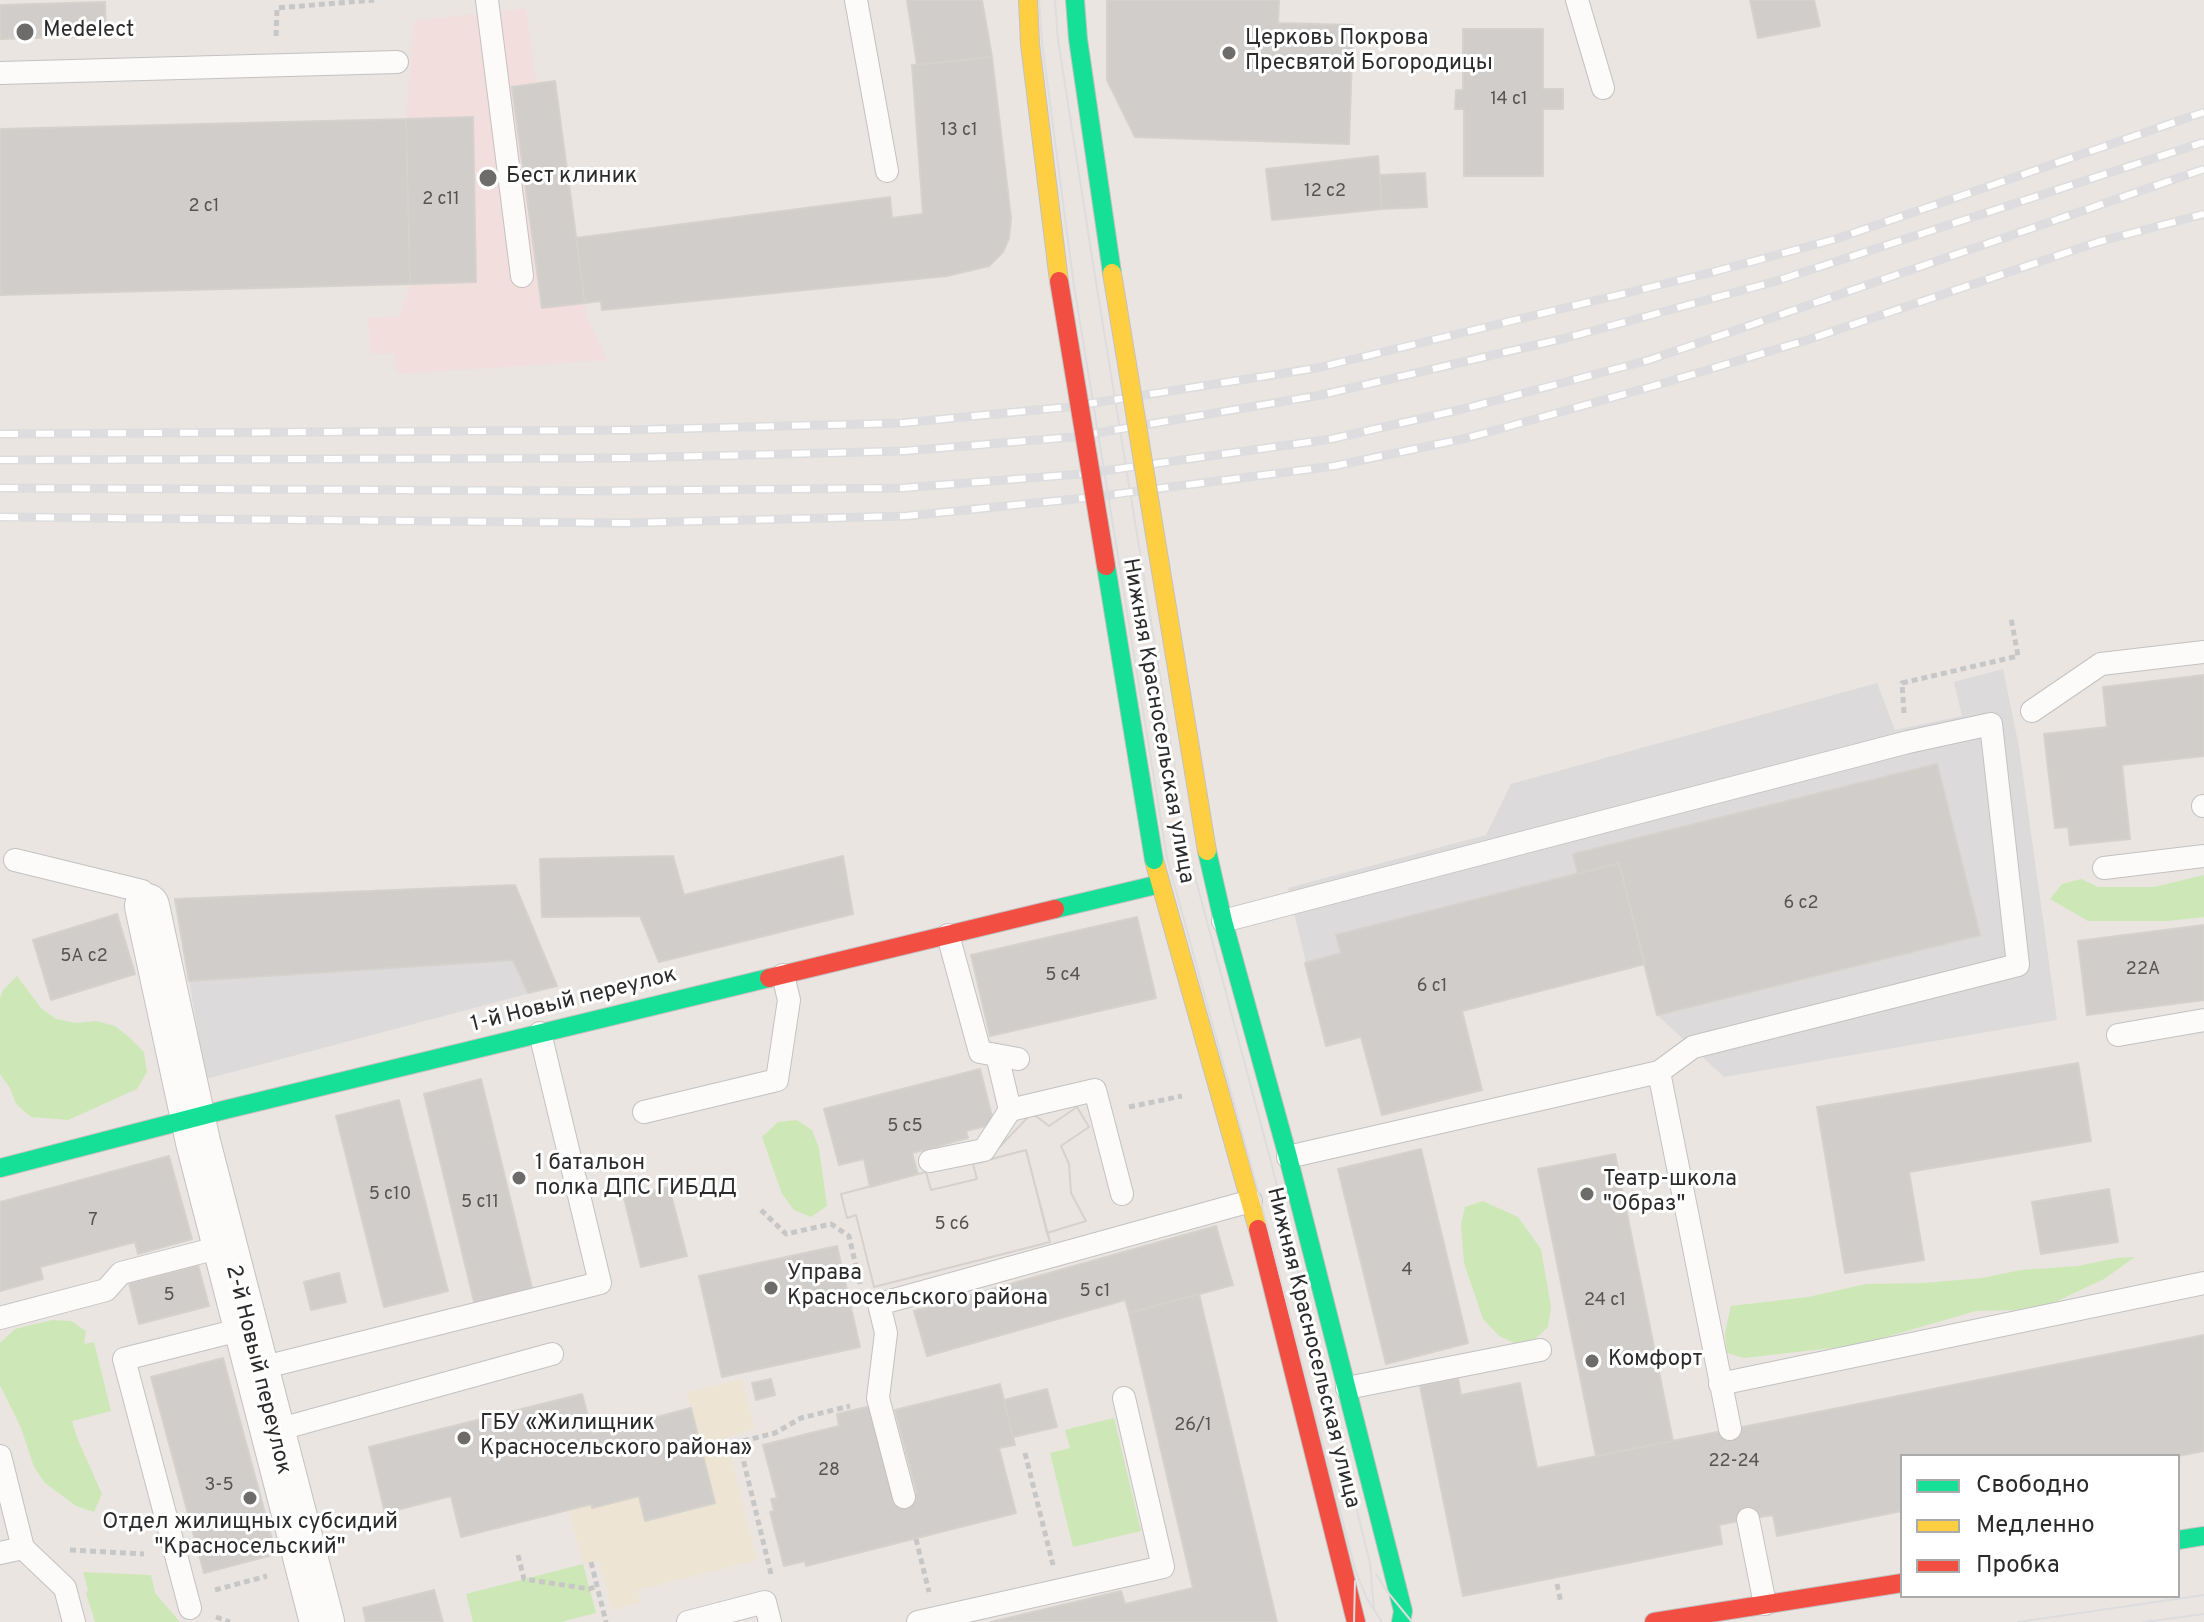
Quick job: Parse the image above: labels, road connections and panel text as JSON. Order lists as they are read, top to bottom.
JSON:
{
  "streets": {
    "street": ["Нижняя Красносельская улица", "1-й Новый переулок", "2-й Новый переулок"]
  },
  "crossings": [
    ["Нижняя Красносельская улица", "1-й Новый переулок"],
    ["1-й Новый переулок", "2-й Новый переулок"]
  ],
  "places": [
    "Medelect",
    "Церковь Покрова Пресвятой Богородицы",
    "Бест клиник",
    "1 батальон полка ДПС ГИБДД",
    "Театр-школа \"Образ\"",
    "Управа Красносельского района",
    "Комфорт",
    "ГБУ «Жилищник Красносельского района»",
    "Отдел жилищных субсидий \"Красносельский\""
  ],
  "house_numbers": [
    "14 с1",
    "13 с1",
    "12 с2",
    "2 с11",
    "2 с1",
    "6 с2",
    "5А с2",
    "22А",
    "5 с4",
    "6 с1",
    "5 с5",
    "5 с10",
    "5 с11",
    "7",
    "5 с6",
    "4",
    "5 с1",
    "5",
    "24 с1",
    "26/1",
    "22-24",
    "28",
    "3-5"
  ],
  "legend": ["Свободно", "Медленно", "Пробка"]
}
